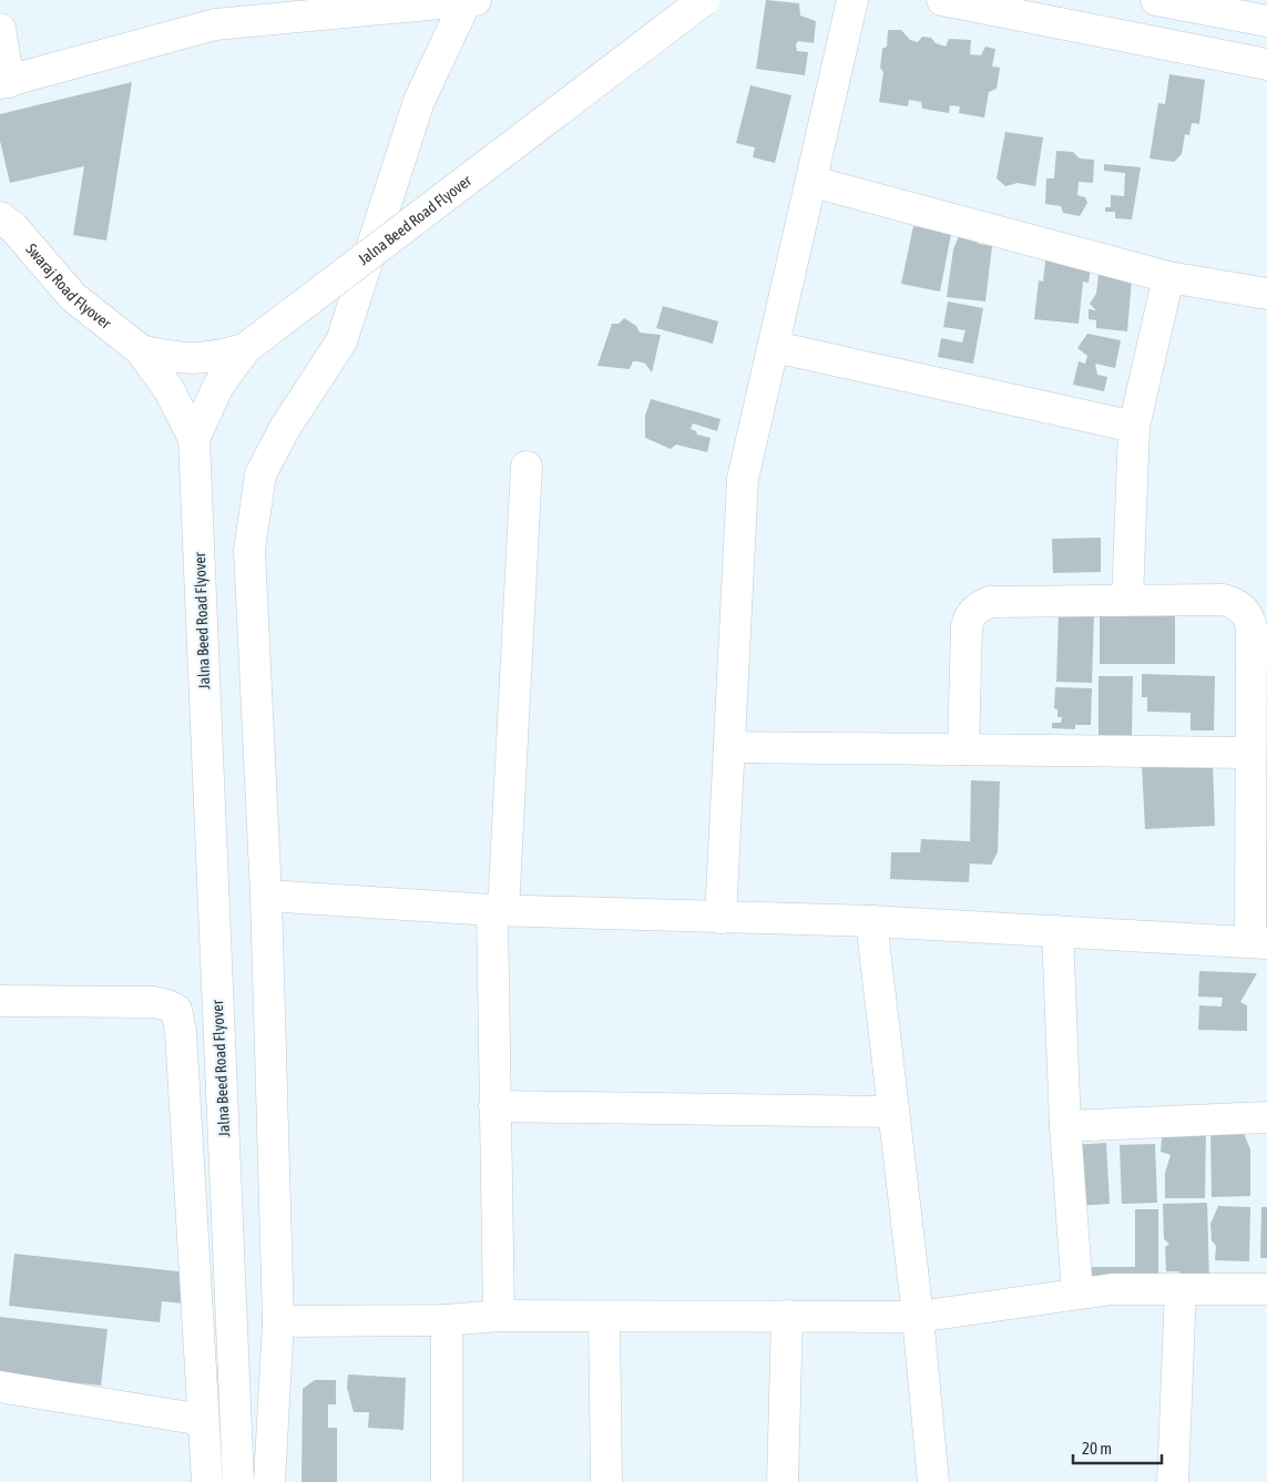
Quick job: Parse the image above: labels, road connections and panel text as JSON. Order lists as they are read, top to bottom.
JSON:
{
  "streets": {
    "street": ["Jalna Beed Road Flyover", "Swaraj Road Flyover"]
  },
  "crossings": [
    ["Jalna Beed Road Flyover", "Swaraj Road Flyover"]
  ],
  "scale_bar": "20 m"
}
